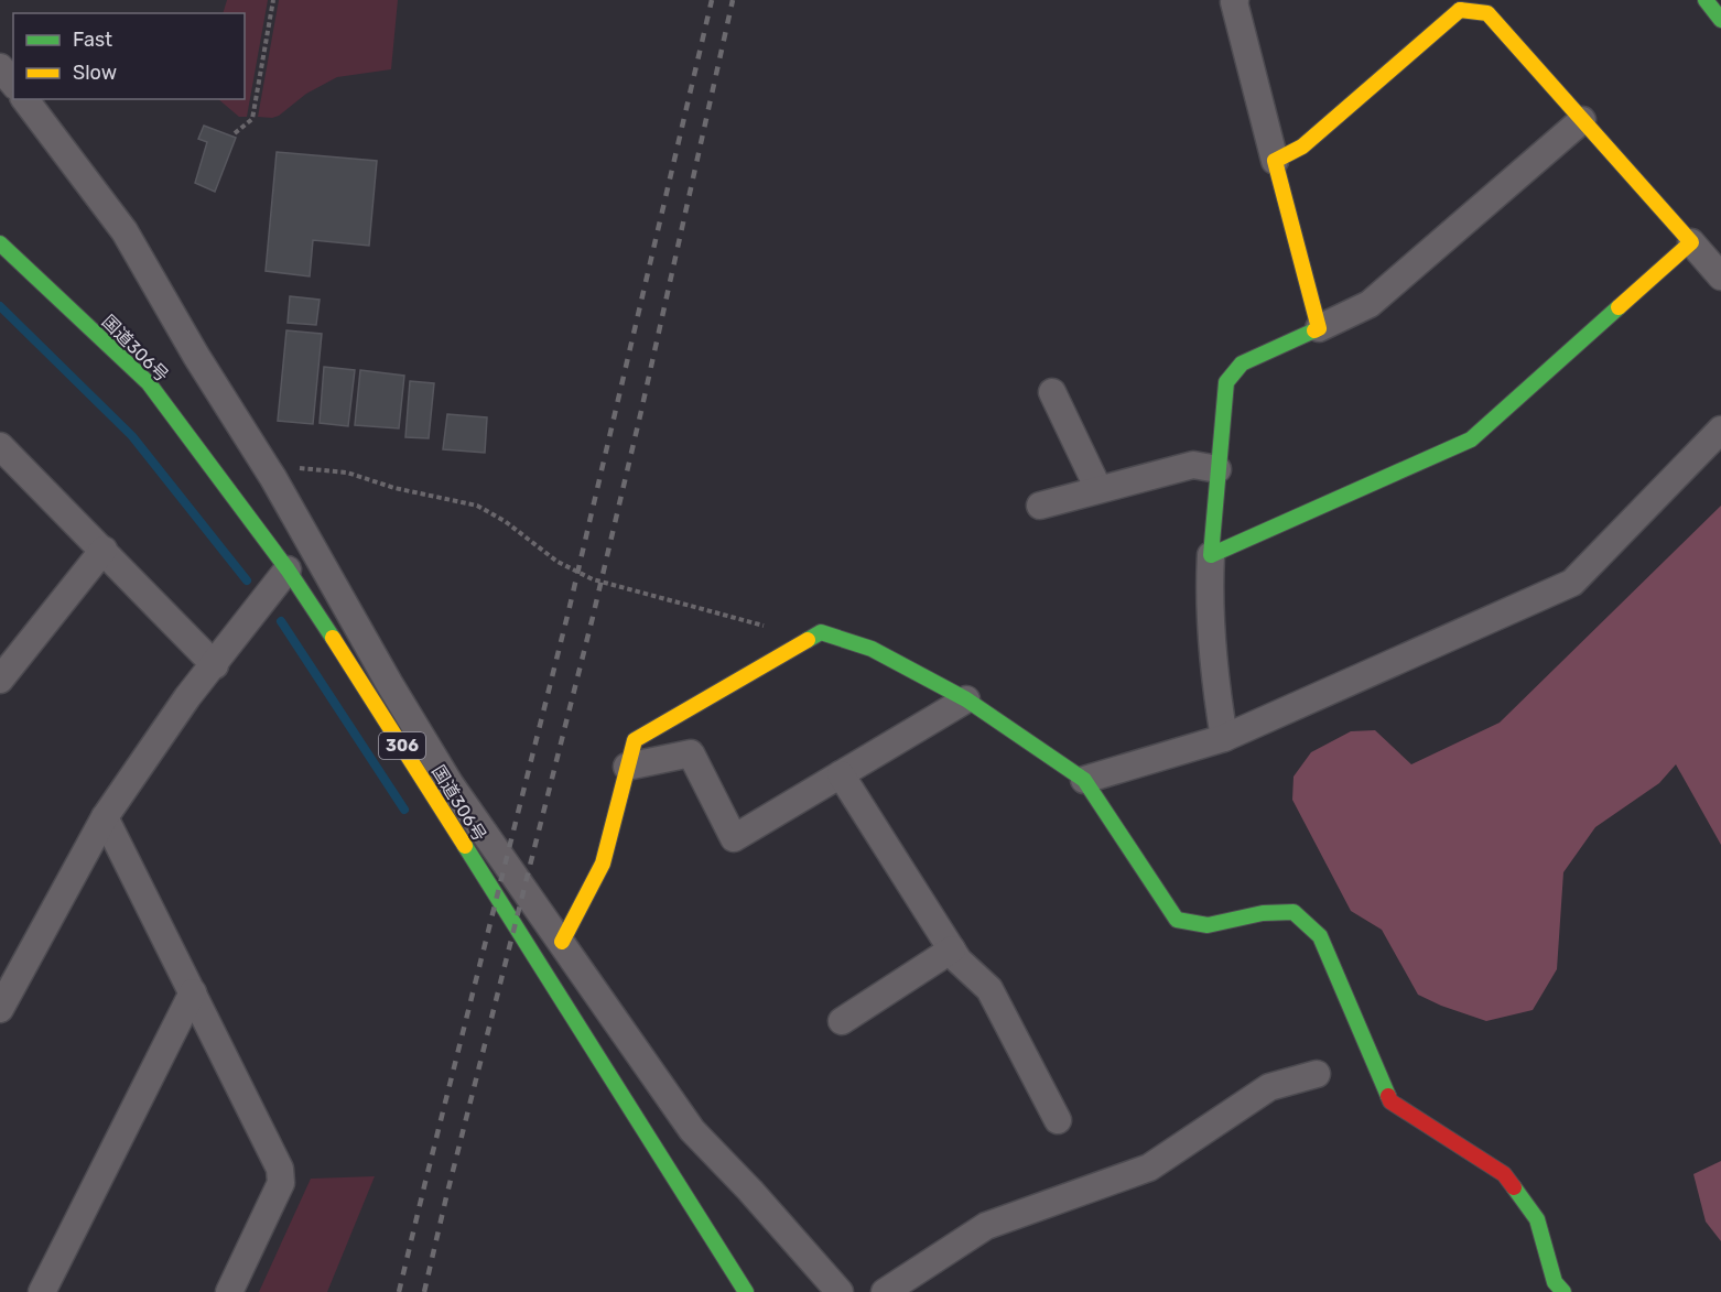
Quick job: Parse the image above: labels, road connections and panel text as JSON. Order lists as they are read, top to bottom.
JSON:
{
  "streets": {
    "main road": ["国道306号", "306"]
  },
  "legend": ["Fast", "Slow"]
}
